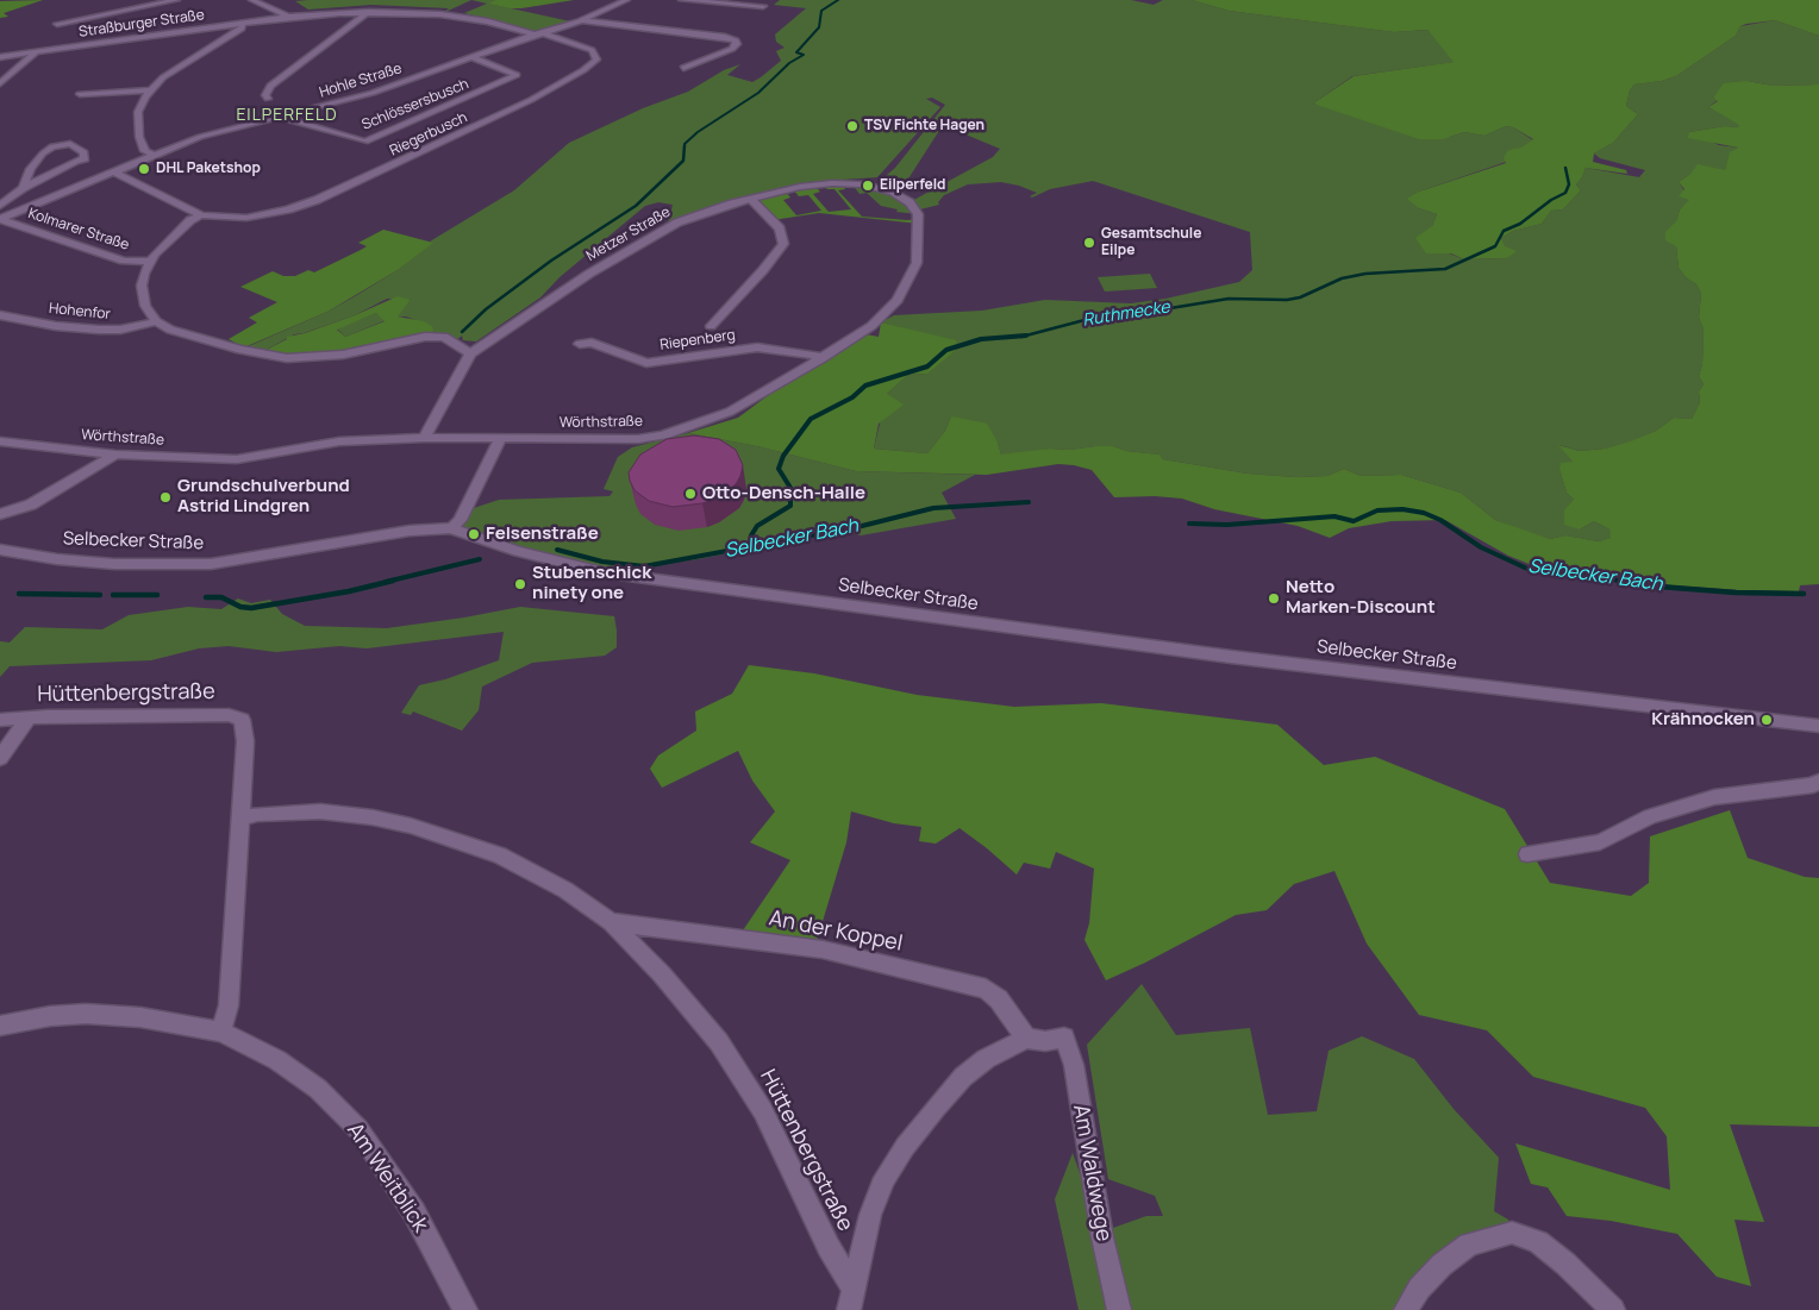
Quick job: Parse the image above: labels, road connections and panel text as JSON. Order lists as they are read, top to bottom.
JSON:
{
  "streets": {
    "street": [
      "Straßburger Straße",
      "Hohle Straße",
      "Schlössersbusch",
      "Riegerbusch",
      "Kolmarer Straße",
      "Metzer Straße",
      "Hohenfor",
      "Riepenberg",
      "Wörthstraße",
      "Selbecker Straße",
      "Hüttenbergstraße",
      "An der Koppel",
      "Am Waldwege",
      "Am Weitblick"
    ]
  },
  "crossings": [
    ["Straßburger Straße", "Hohle Straße"],
    ["Straßburger Straße", "Riegerbusch"],
    ["Hohle Straße", "Schlössersbusch"],
    ["Hohle Straße", "Riegerbusch"],
    ["Hohle Straße", "Kolmarer Straße"],
    ["Metzer Straße", "Wörthstraße"],
    ["Riepenberg", "Wörthstraße"],
    ["Hüttenbergstraße", "An der Koppel"],
    ["An der Koppel", "Am Waldwege"]
  ],
  "districts": ["EILPERFELD"],
  "water": ["Ruthmecke", "Selbecker Bach"],
  "places": [
    "TSV Fichte Hagen",
    "DHL Paketshop",
    "Eilperfeld",
    "Gesamtschule Eilpe",
    "Otto-Densch-Halle",
    "Grundschulverbund Astrid Lindgren",
    "Felsenstraße",
    "Stubenschick ninety one",
    "Netto Marken-Discount",
    "Krähnocken"
  ]
}
